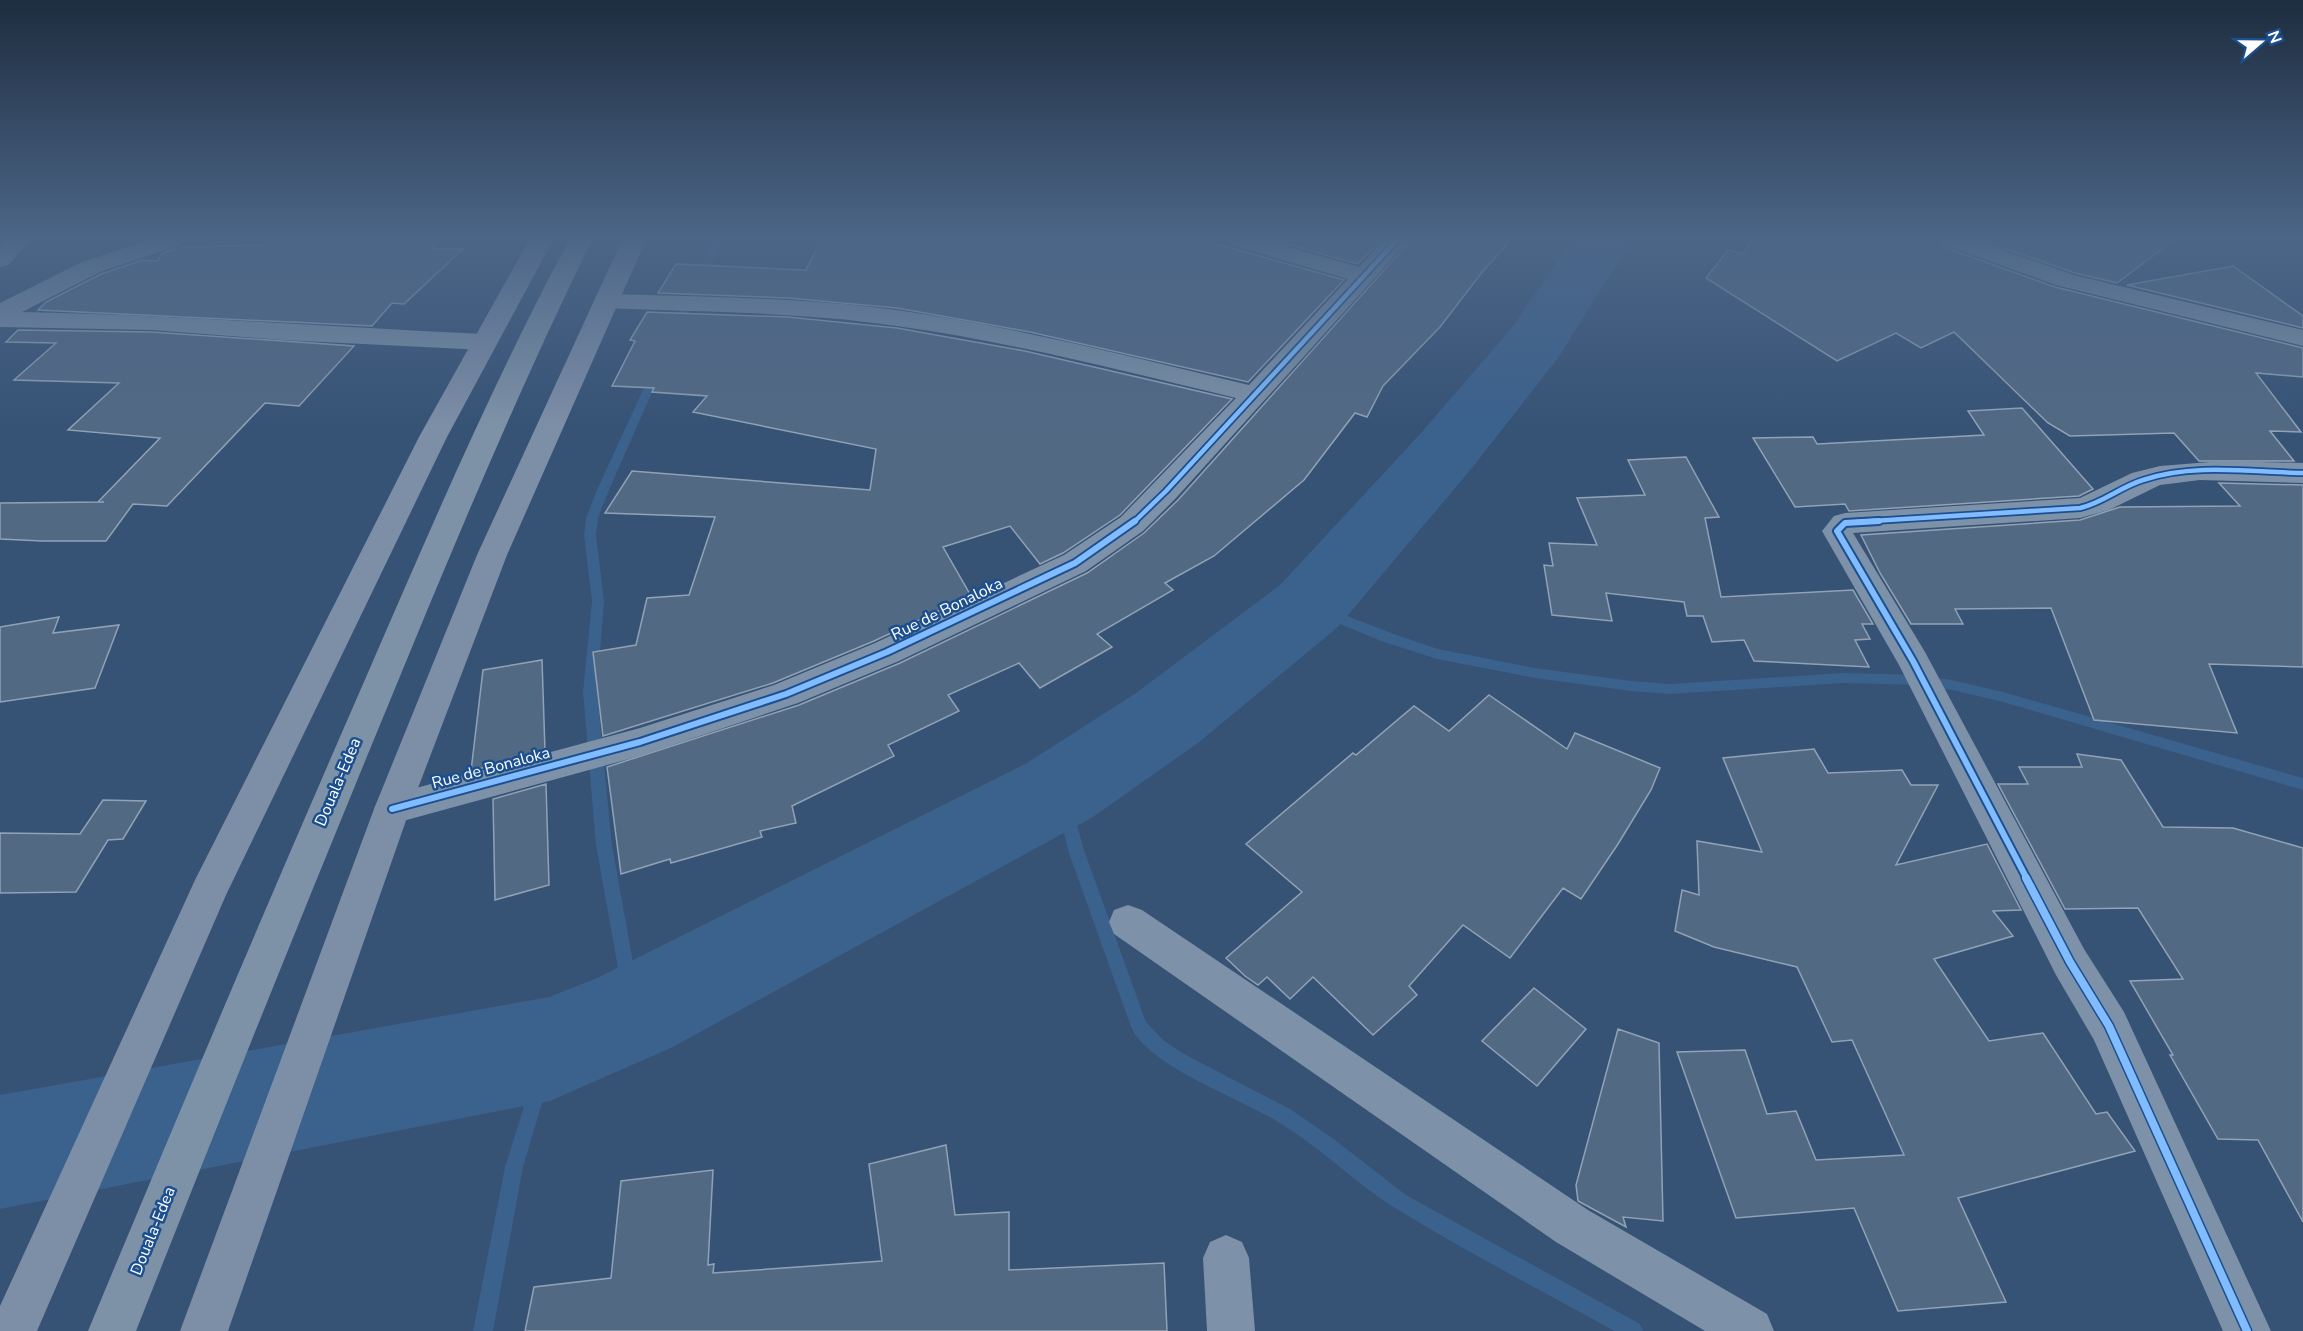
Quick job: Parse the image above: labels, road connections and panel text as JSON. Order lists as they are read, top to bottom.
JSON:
{
  "streets": {
    "highway": ["Douala-Edea"],
    "street": ["Rue de Bonaloka"]
  },
  "north": "right"
}
